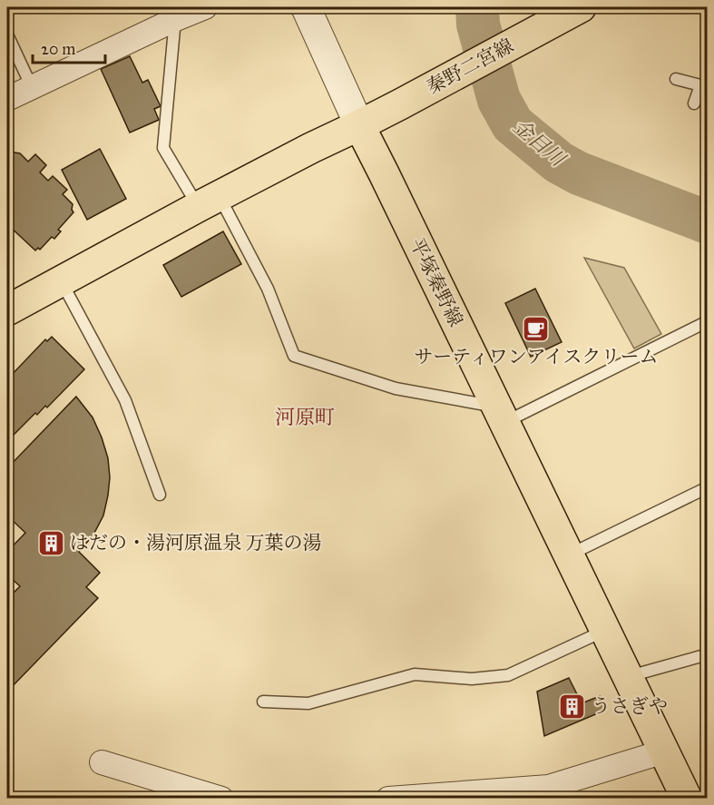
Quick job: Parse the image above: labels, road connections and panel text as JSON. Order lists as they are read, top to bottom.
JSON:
{
  "streets": {
    "main road": ["秦野二宮線", "平塚秦野線"]
  },
  "crossings": [
    ["秦野二宮線", "平塚秦野線"]
  ],
  "districts": ["河原町"],
  "water": ["金目川"],
  "places": {
    "cafe": ["サーティワンアイスクリーム"],
    "building": ["はだの・湯河原温泉 万葉の湯", "うさぎや"]
  },
  "scale_bar": "20 m"
}
